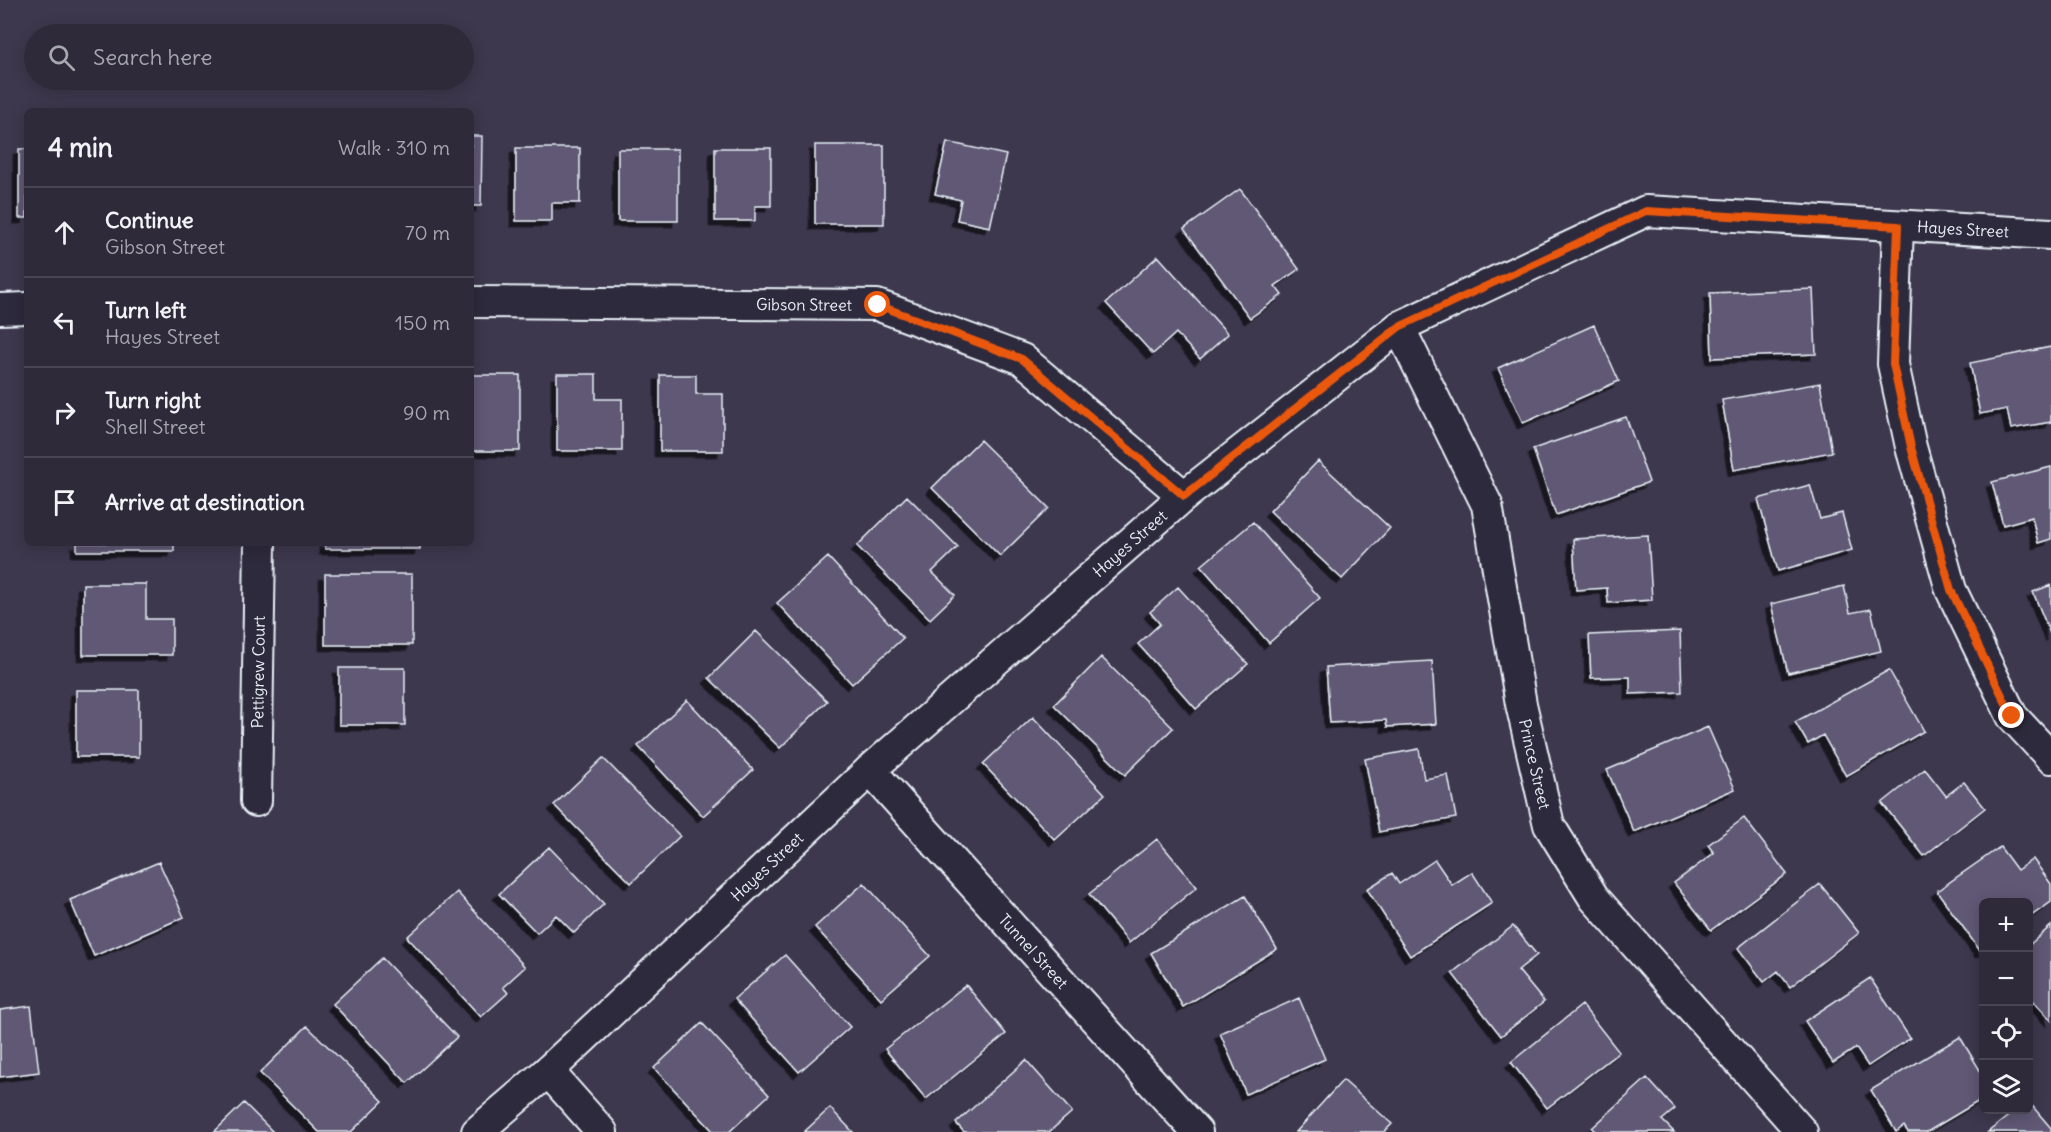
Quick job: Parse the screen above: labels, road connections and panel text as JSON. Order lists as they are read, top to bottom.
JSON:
{
  "streets": {
    "street": [
      "Hayes Street",
      "Gibson Street",
      "Pettigrew Court",
      "Prince Street",
      "Tunnel Street"
    ]
  },
  "crossings": [
    ["Hayes Street", "Gibson Street"],
    ["Hayes Street", "Prince Street"],
    ["Hayes Street", "Tunnel Street"]
  ],
  "page": {
    "search": "Search here",
    "heading": ["4 min", "Walk · 310 m"],
    "list": [
      ["Continue", "Gibson Street", "70 m"],
      ["Turn left", "Hayes Street", "150 m"],
      ["Turn right", "Shell Street", "90 m"],
      "Arrive at destination"
    ],
    "map_buttons": ["+", "−"]
  }
}
